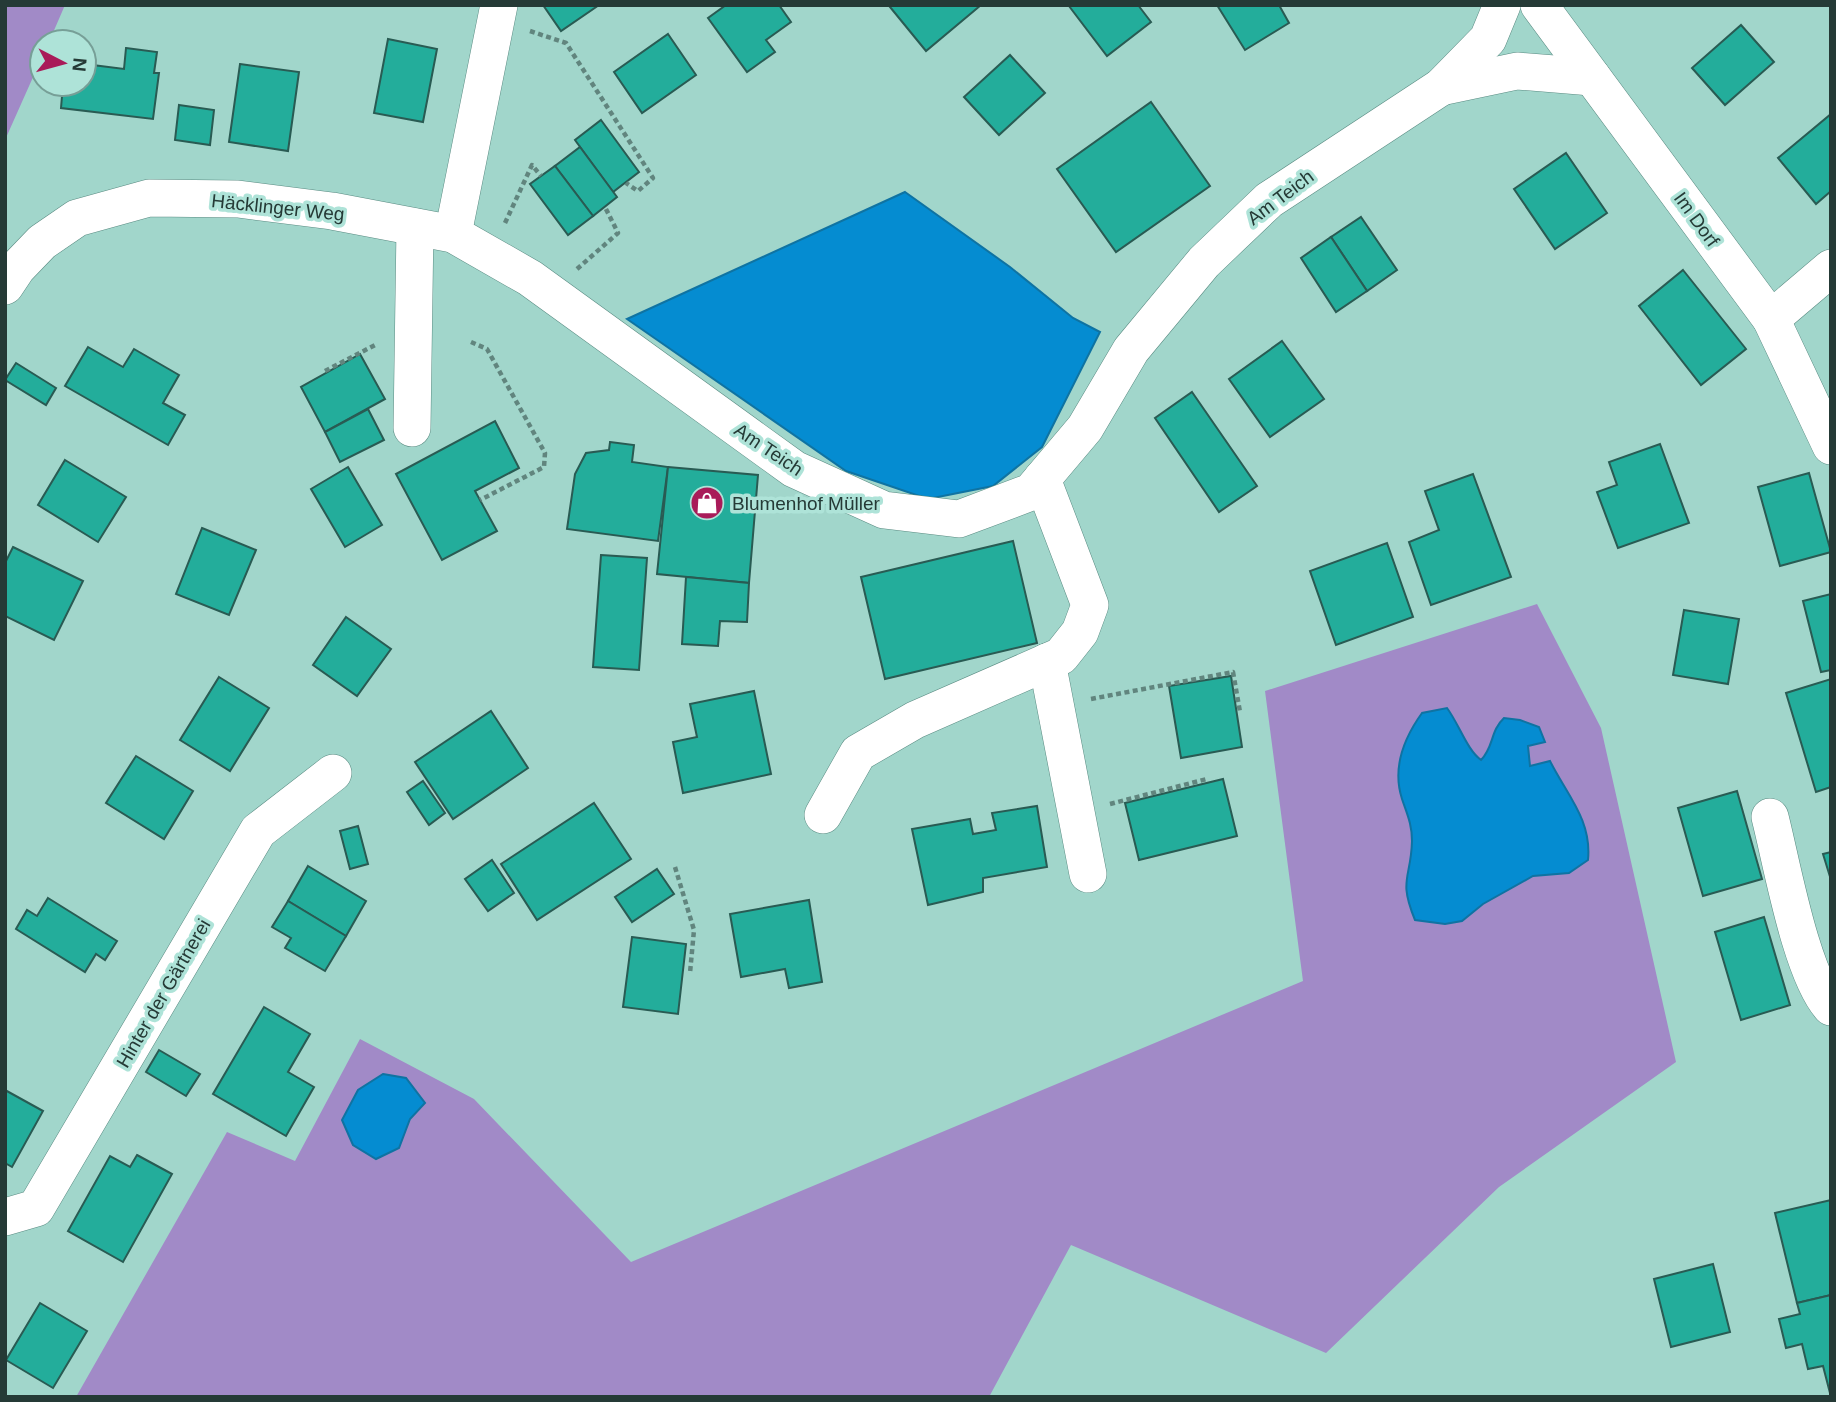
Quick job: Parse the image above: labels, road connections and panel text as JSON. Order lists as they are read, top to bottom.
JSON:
{
  "streets": {
    "street": [
      "Am Teich",
      "Häcklinger Weg",
      "Im Dorf",
      "Hinter der Gärtnerei"
    ]
  },
  "crossings": [
    ["Am Teich", "Häcklinger Weg"],
    ["Am Teich", "Im Dorf"]
  ],
  "places": {
    "shop": ["Blumenhof Müller"]
  },
  "north": "right"
}
